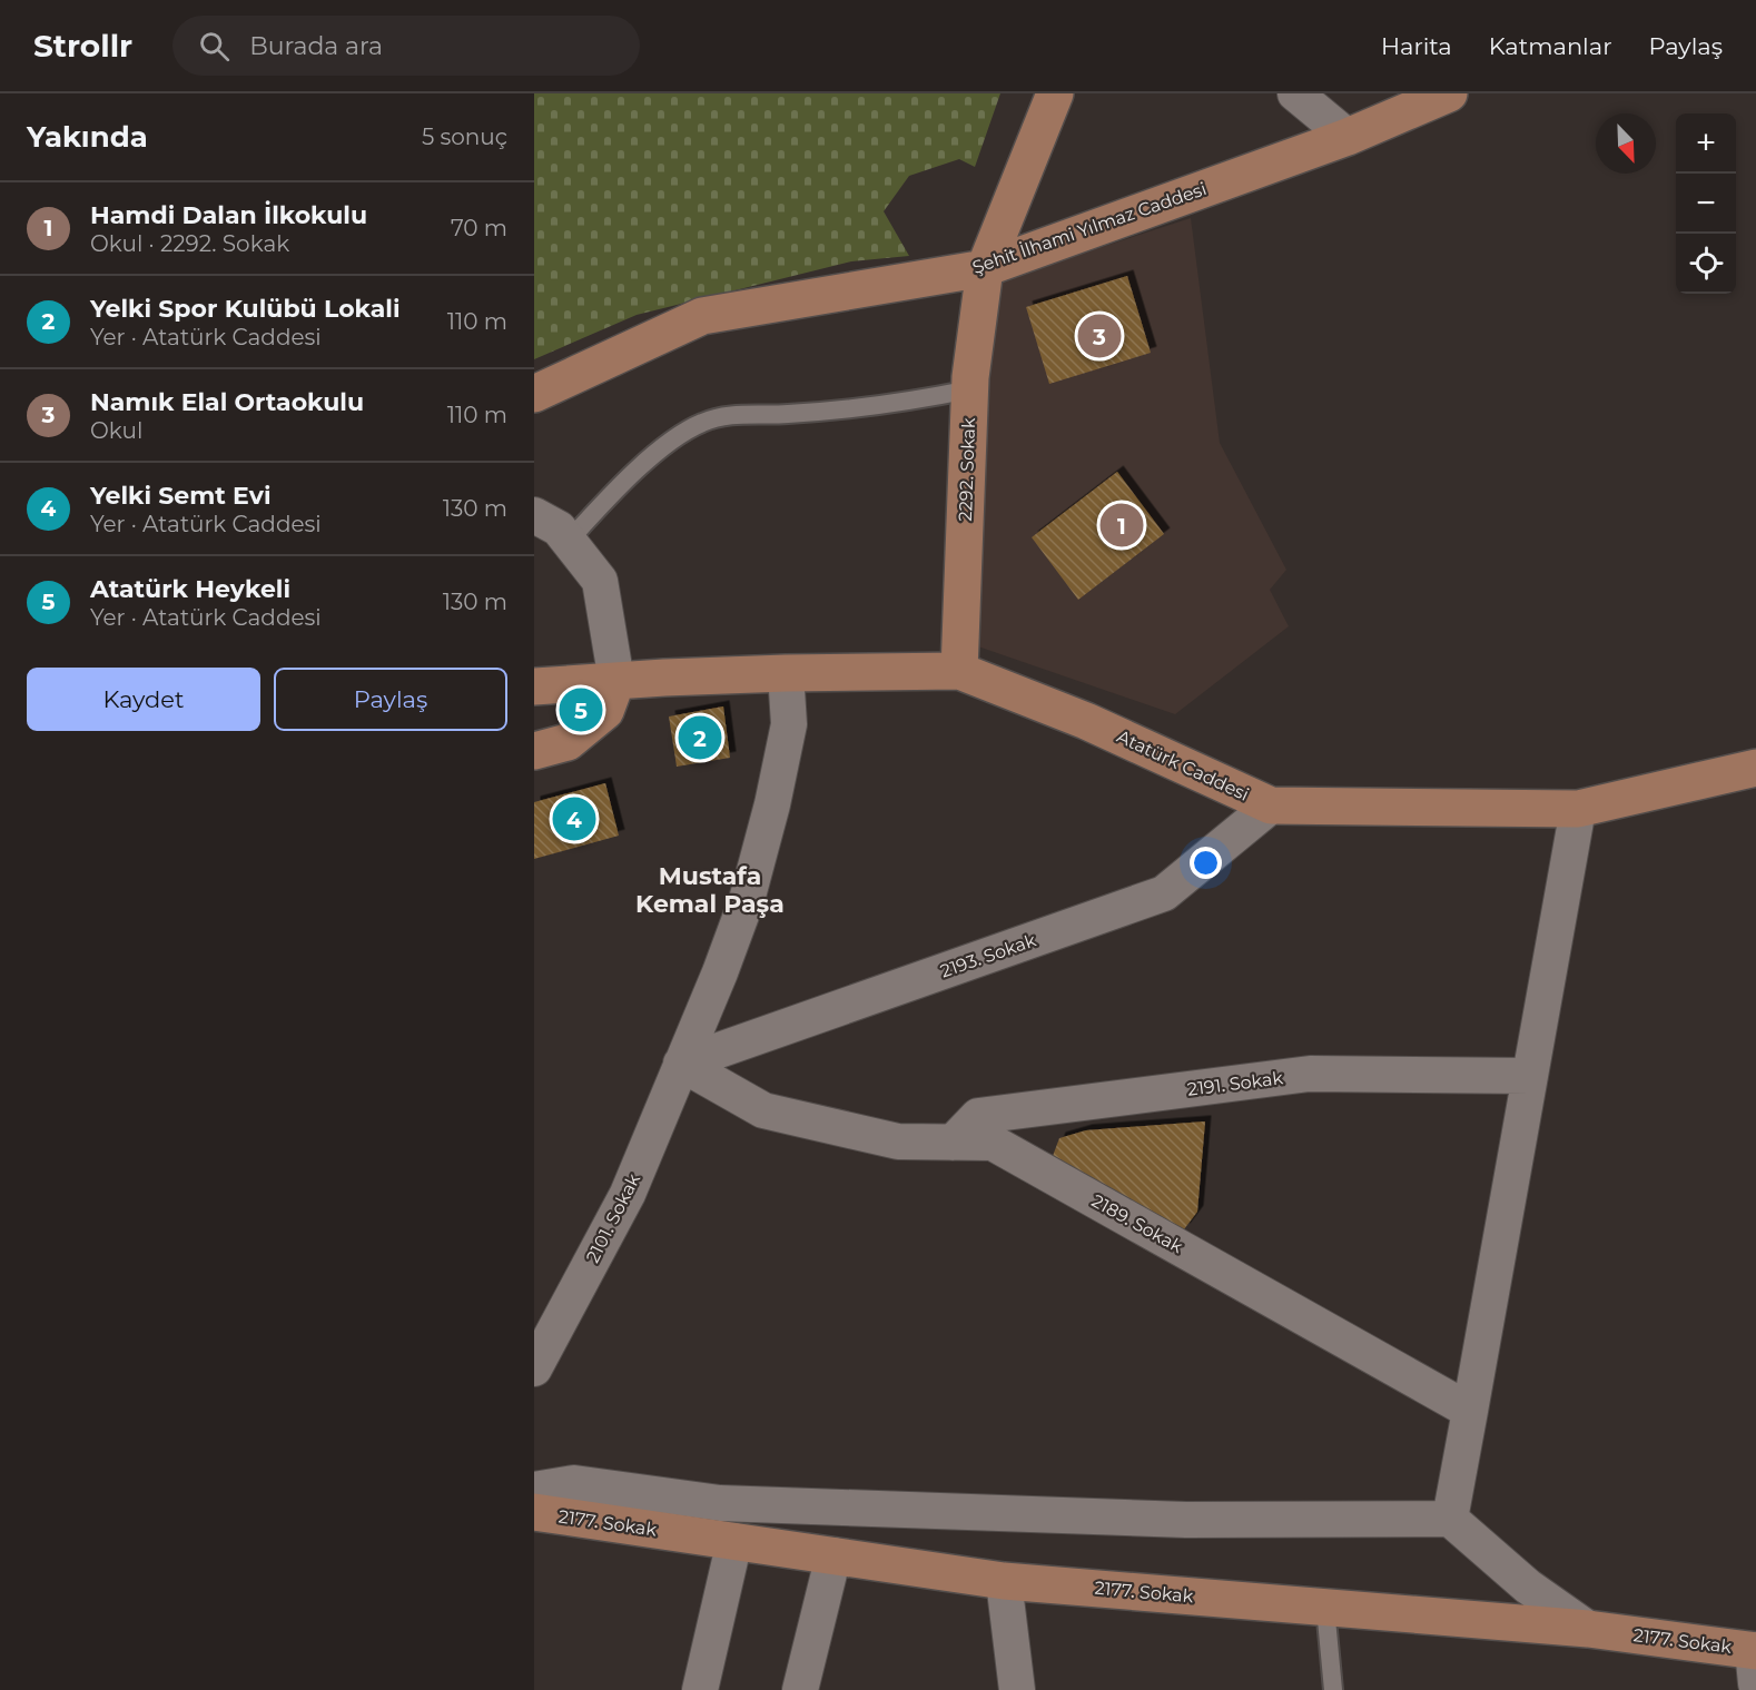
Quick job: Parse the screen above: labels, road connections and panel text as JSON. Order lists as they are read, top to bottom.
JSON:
{
  "streets": {
    "street": [
      "Şehit İlhami Yılmaz Caddesi",
      "2292. Sokak",
      "Atatürk Caddesi",
      "2193. Sokak",
      "2191. Sokak",
      "2101. Sokak",
      "2189. Sokak",
      "2177. Sokak"
    ]
  },
  "crossings": [
    ["Şehit İlhami Yılmaz Caddesi", "2292. Sokak"],
    ["2292. Sokak", "Atatürk Caddesi"],
    ["Atatürk Caddesi", "2193. Sokak"],
    ["Atatürk Caddesi", "2101. Sokak"],
    ["2193. Sokak", "2101. Sokak"],
    ["2193. Sokak", "2189. Sokak"],
    ["2191. Sokak", "2189. Sokak"],
    ["2101. Sokak", "2189. Sokak"]
  ],
  "districts": ["Mustafa Kemal Paşa"],
  "north": "bottom right",
  "page": {
    "header": "Strollr",
    "search": "Burada ara",
    "nav": ["Harita", "Katmanlar", "Paylaş"],
    "heading": ["Yakında", "5 sonuç"],
    "map_buttons": ["+", "−"],
    "list": [
      {
        "mark": "1",
        "name": "Hamdi Dalan İlkokulu",
        "note": "Okul · 2292. Sokak",
        "value": "70 m"
      },
      {
        "mark": "2",
        "name": "Yelki Spor Kulübü Lokali",
        "note": "Yer · Atatürk Caddesi",
        "value": "110 m"
      },
      {
        "mark": "3",
        "name": "Namık Elal Ortaokulu",
        "note": "Okul",
        "value": "110 m"
      },
      {
        "mark": "4",
        "name": "Yelki Semt Evi",
        "note": "Yer · Atatürk Caddesi",
        "value": "130 m"
      },
      {
        "mark": "5",
        "name": "Atatürk Heykeli",
        "note": "Yer · Atatürk Caddesi",
        "value": "130 m"
      }
    ],
    "pins": [
      "3",
      "1",
      "5",
      "2",
      "4"
    ],
    "buttons": ["Kaydet", "Paylaş"]
  }
}
